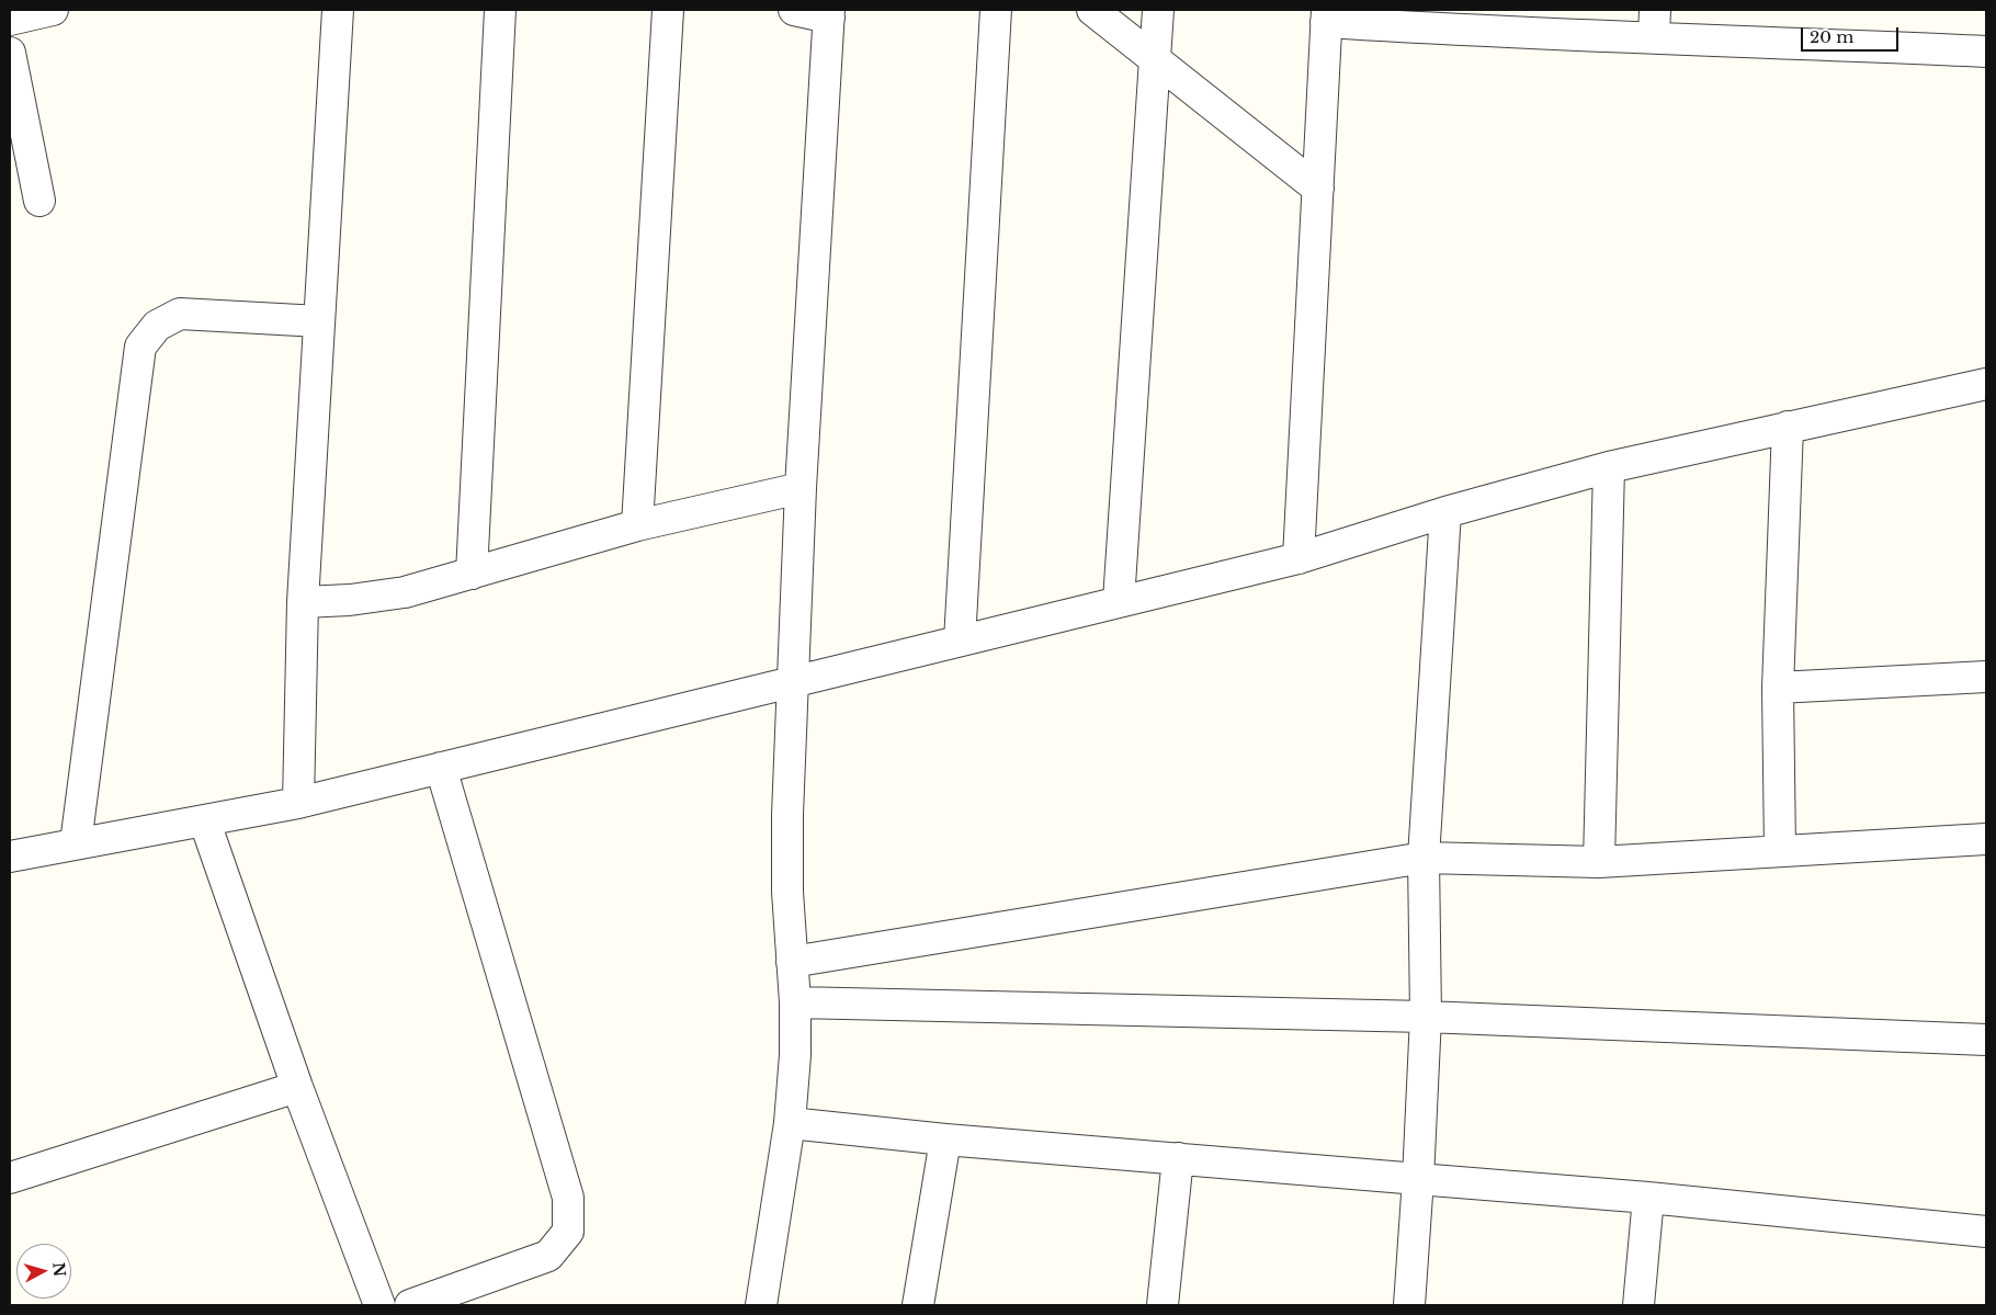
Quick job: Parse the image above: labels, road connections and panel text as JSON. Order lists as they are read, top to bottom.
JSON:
{
  "scale_bar": "20 m",
  "north": "right"
}
